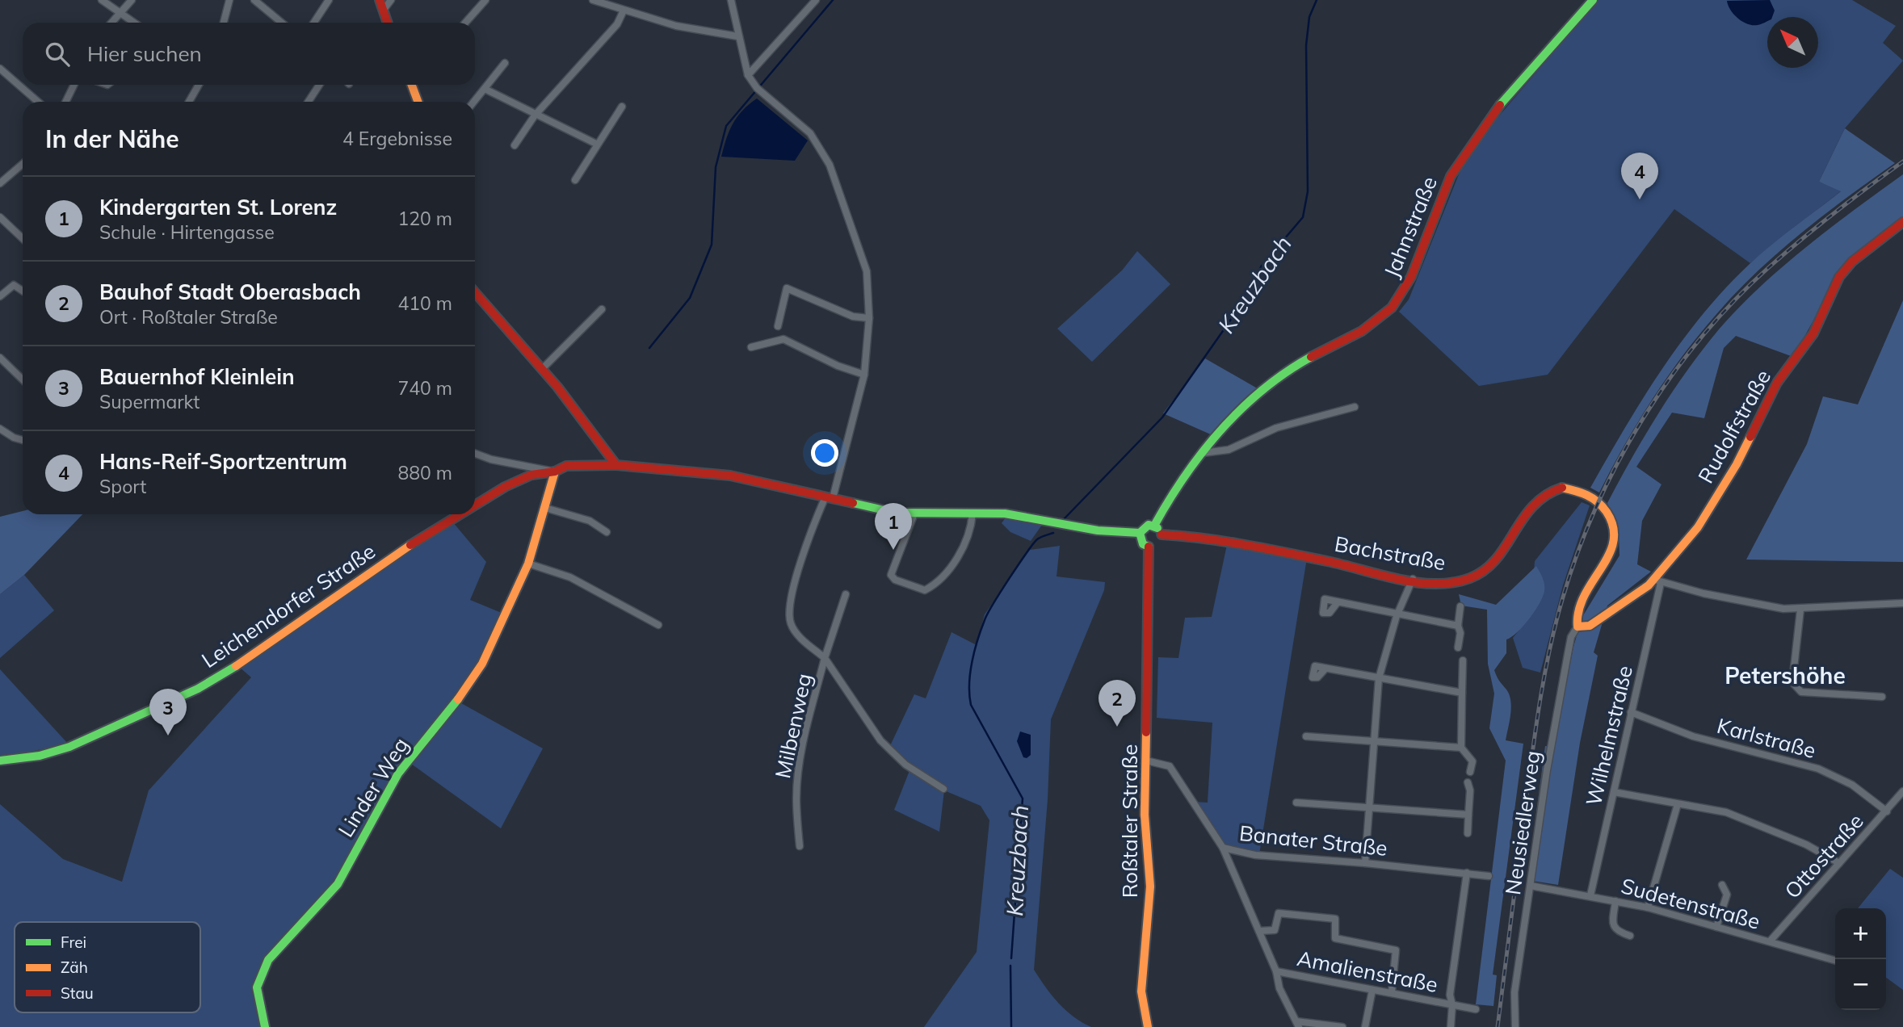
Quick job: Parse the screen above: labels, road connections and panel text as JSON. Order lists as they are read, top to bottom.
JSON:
{
  "streets": {
    "street": [
      "Jahnstraße",
      "Rudolfstraße",
      "Bachstraße",
      "Leichendorfer Straße",
      "Milbenweg",
      "Wilhelmstraße",
      "Karlstraße",
      "Linder Weg",
      "Roßtaler Straße",
      "Neusiedlerweg",
      "Banater Straße",
      "Ottostraße",
      "Sudetenstraße",
      "Amalienstraße"
    ]
  },
  "crossings": [
    ["Jahnstraße", "Bachstraße"],
    ["Jahnstraße", "Roßtaler Straße"],
    ["Rudolfstraße", "Bachstraße"],
    ["Rudolfstraße", "Wilhelmstraße"],
    ["Rudolfstraße", "Neusiedlerweg"],
    ["Bachstraße", "Roßtaler Straße"],
    ["Bachstraße", "Neusiedlerweg"],
    ["Leichendorfer Straße", "Linder Weg"],
    ["Wilhelmstraße", "Karlstraße"],
    ["Wilhelmstraße", "Sudetenstraße"],
    ["Karlstraße", "Ottostraße"],
    ["Roßtaler Straße", "Banater Straße"],
    ["Neusiedlerweg", "Sudetenstraße"],
    ["Banater Straße", "Amalienstraße"],
    ["Ottostraße", "Sudetenstraße"]
  ],
  "districts": ["Petershöhe"],
  "water": ["Kreuzbach"],
  "legend": ["Frei", "Zäh", "Stau"],
  "north": "top left",
  "page": {
    "search": "Hier suchen",
    "heading": ["In der Nähe", "4 Ergebnisse"],
    "pins": [
      "4",
      "1",
      "2",
      "3"
    ],
    "list": [
      {
        "mark": "1",
        "name": "Kindergarten St. Lorenz",
        "note": "Schule · Hirtengasse",
        "value": "120 m"
      },
      {
        "mark": "2",
        "name": "Bauhof Stadt Oberasbach",
        "note": "Ort · Roßtaler Straße",
        "value": "410 m"
      },
      {
        "mark": "3",
        "name": "Bauernhof Kleinlein",
        "note": "Supermarkt",
        "value": "740 m"
      },
      {
        "mark": "4",
        "name": "Hans-Reif-Sportzentrum",
        "note": "Sport",
        "value": "880 m"
      }
    ],
    "map_buttons": ["+", "−"]
  }
}
